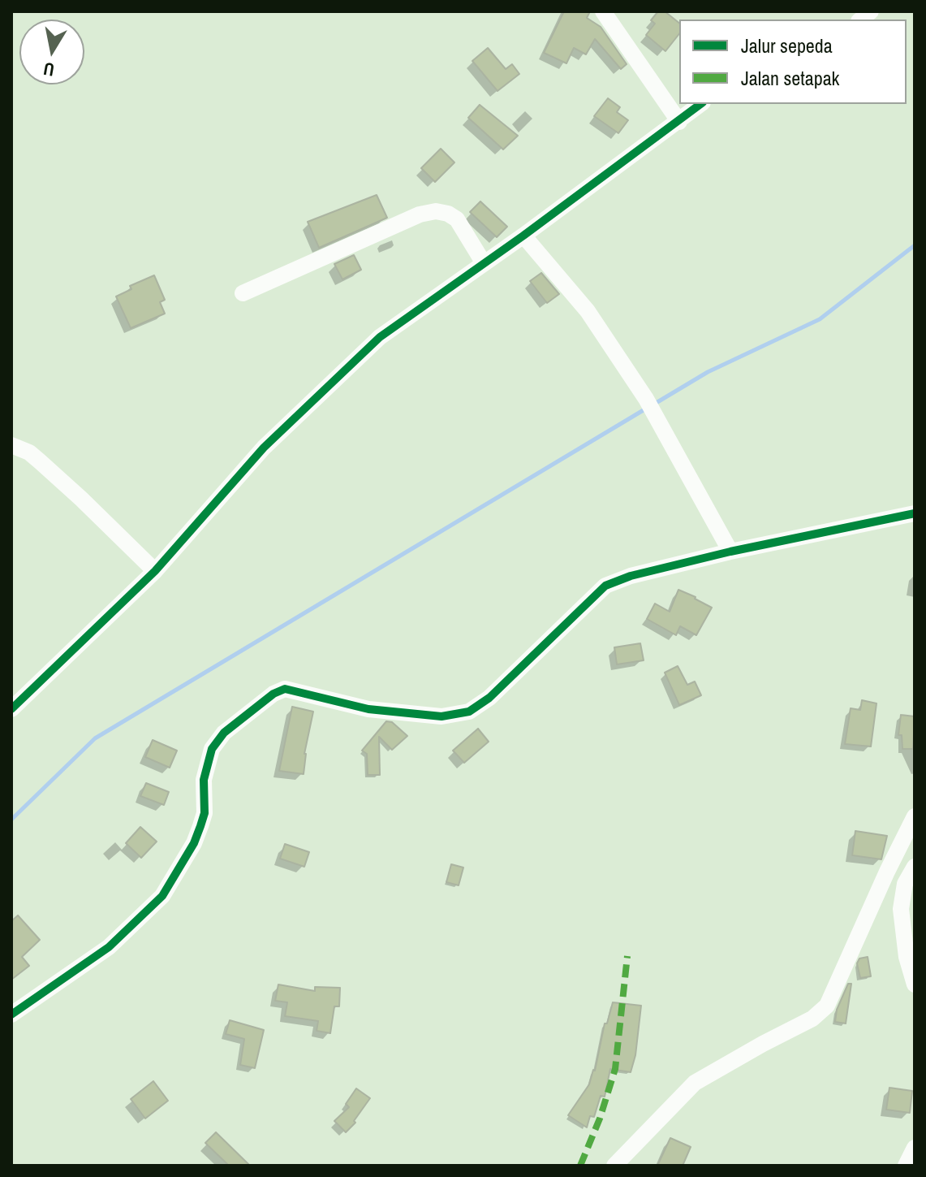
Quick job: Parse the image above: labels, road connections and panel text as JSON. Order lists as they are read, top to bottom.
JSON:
{
  "legend": ["Jalur sepeda", "Jalan setapak"],
  "north": "bottom"
}
